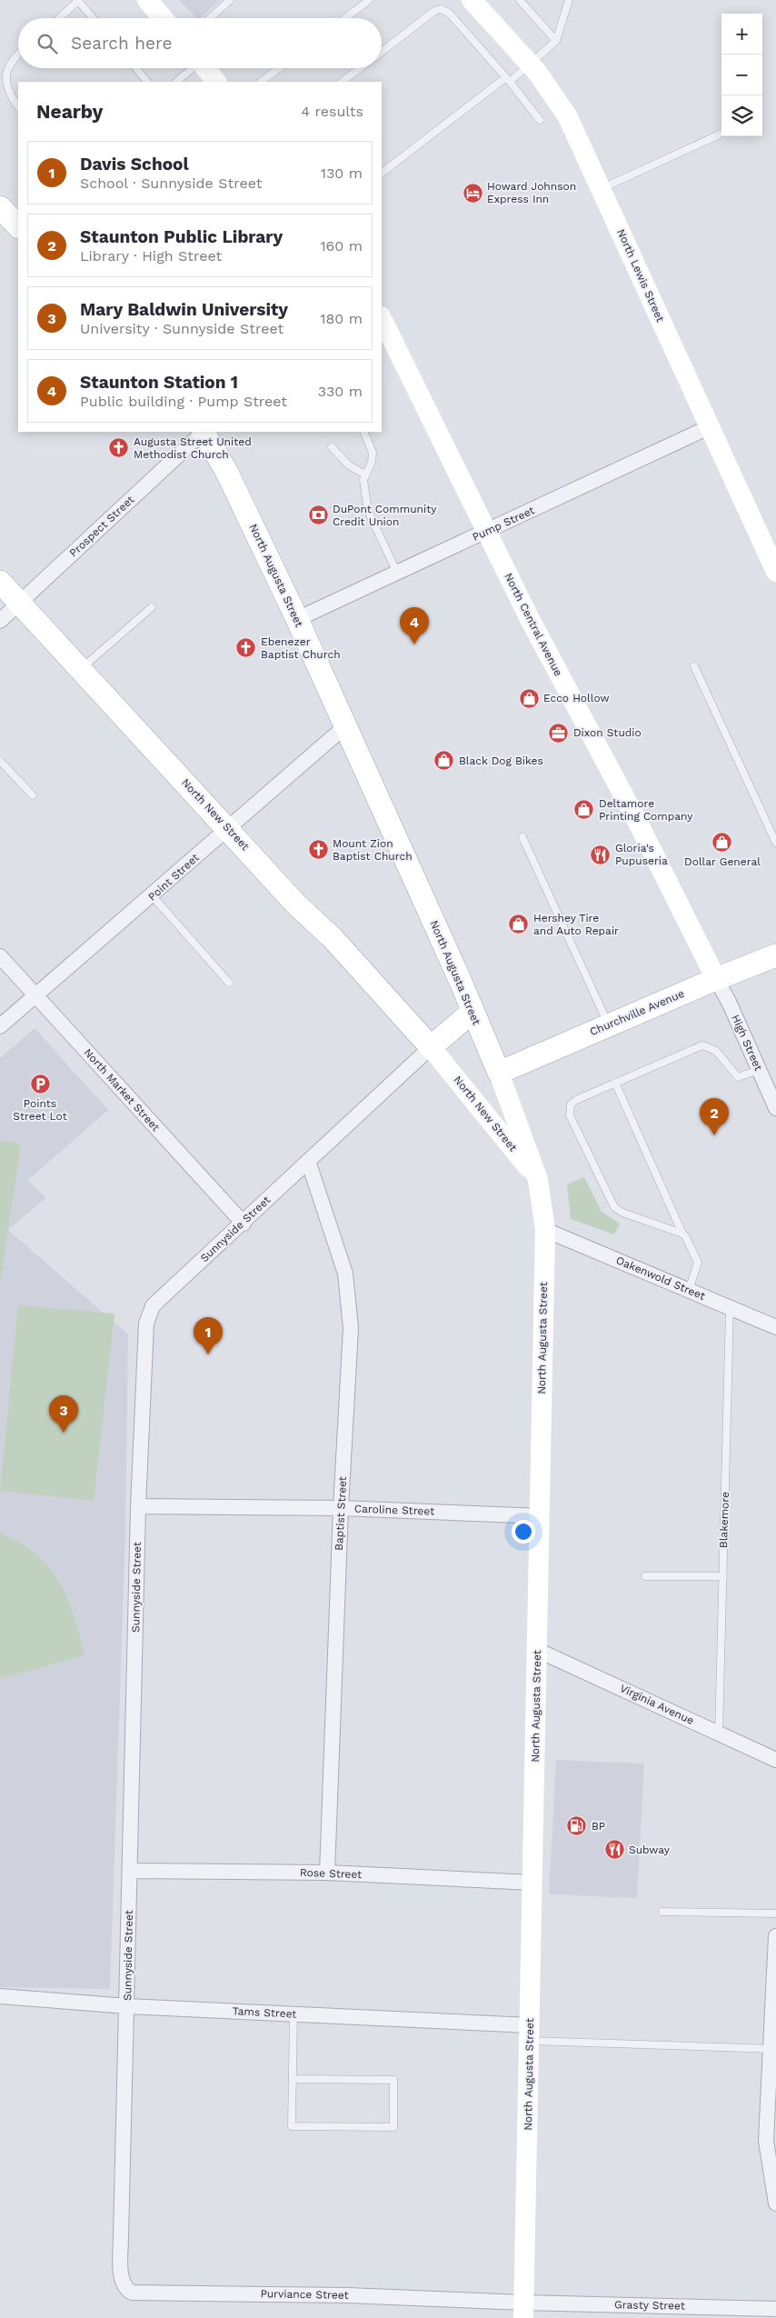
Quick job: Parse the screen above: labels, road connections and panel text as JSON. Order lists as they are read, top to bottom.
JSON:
{
  "streets": {
    "main road": ["North Augusta Street", "North New Street", "Churchville Avenue"],
    "street": [
      "North Lewis Street",
      "Pump Street",
      "Prospect Street",
      "North Central Avenue",
      "Point Street",
      "High Street",
      "North Market Street",
      "Sunnyside Street",
      "Oakenwold Street",
      "Caroline Street",
      "Baptist Street",
      "Virginia Avenue",
      "Rose Street",
      "Tams Street",
      "Purviance Street",
      "Grasty Street"
    ],
    "lane": ["Blakemore"]
  },
  "crossings": [
    ["North Lewis Street", "Pump Street"],
    ["Pump Street", "North Augusta Street"],
    ["Pump Street", "North Central Avenue"],
    ["Prospect Street", "North New Street"],
    ["North Augusta Street", "North New Street"],
    ["North Augusta Street", "Point Street"],
    ["North Augusta Street", "Churchville Avenue"],
    ["North Augusta Street", "Oakenwold Street"],
    ["North Augusta Street", "Caroline Street"],
    ["North Augusta Street", "Virginia Avenue"],
    ["North Augusta Street", "Rose Street"],
    ["North Augusta Street", "Tams Street"],
    ["North Augusta Street", "Purviance Street"],
    ["North Augusta Street", "Grasty Street"],
    ["North Central Avenue", "Churchville Avenue"],
    ["North Central Avenue", "High Street"],
    ["North New Street", "Point Street"],
    ["North New Street", "Sunnyside Street"],
    ["Point Street", "North Market Street"],
    ["Churchville Avenue", "High Street"],
    ["North Market Street", "Sunnyside Street"],
    ["Sunnyside Street", "Caroline Street"],
    ["Sunnyside Street", "Baptist Street"],
    ["Sunnyside Street", "Rose Street"],
    ["Sunnyside Street", "Tams Street"],
    ["Sunnyside Street", "Purviance Street"],
    ["Oakenwold Street", "Blakemore"],
    ["Caroline Street", "Baptist Street"],
    ["Baptist Street", "Rose Street"],
    ["Blakemore", "Virginia Avenue"],
    ["Purviance Street", "Grasty Street"]
  ],
  "places": {
    "hotel": ["Howard Johnson Express Inn"],
    "church": ["Augusta Street United Methodist Church", "Ebenezer Baptist Church", "Mount Zion Baptist Church"],
    "bank": ["DuPont Community Credit Union"],
    "shop": [
      "Ecco Hollow",
      "Black Dog Bikes",
      "Deltamore Printing Company",
      "Dollar General",
      "Hershey Tire and Auto Repair"
    ],
    "office": ["Dixon Studio"],
    "restaurant": ["Gloria's Pupuseria", "Subway"],
    "parking": ["Points Street Lot"],
    "fuel station": ["BP"]
  },
  "page": {
    "map_buttons": ["+", "−"],
    "search": "Search here",
    "heading": ["Nearby", "4 results"],
    "list": [
      {
        "mark": "1",
        "name": "Davis School",
        "note": "School · Sunnyside Street",
        "value": "130 m"
      },
      {
        "mark": "2",
        "name": "Staunton Public Library",
        "note": "Library · High Street",
        "value": "160 m"
      },
      {
        "mark": "3",
        "name": "Mary Baldwin University",
        "note": "University · Sunnyside Street",
        "value": "180 m"
      },
      {
        "mark": "4",
        "name": "Staunton Station 1",
        "note": "Public building · Pump Street",
        "value": "330 m"
      }
    ],
    "pins": [
      "4",
      "2",
      "1",
      "3"
    ]
  }
}
